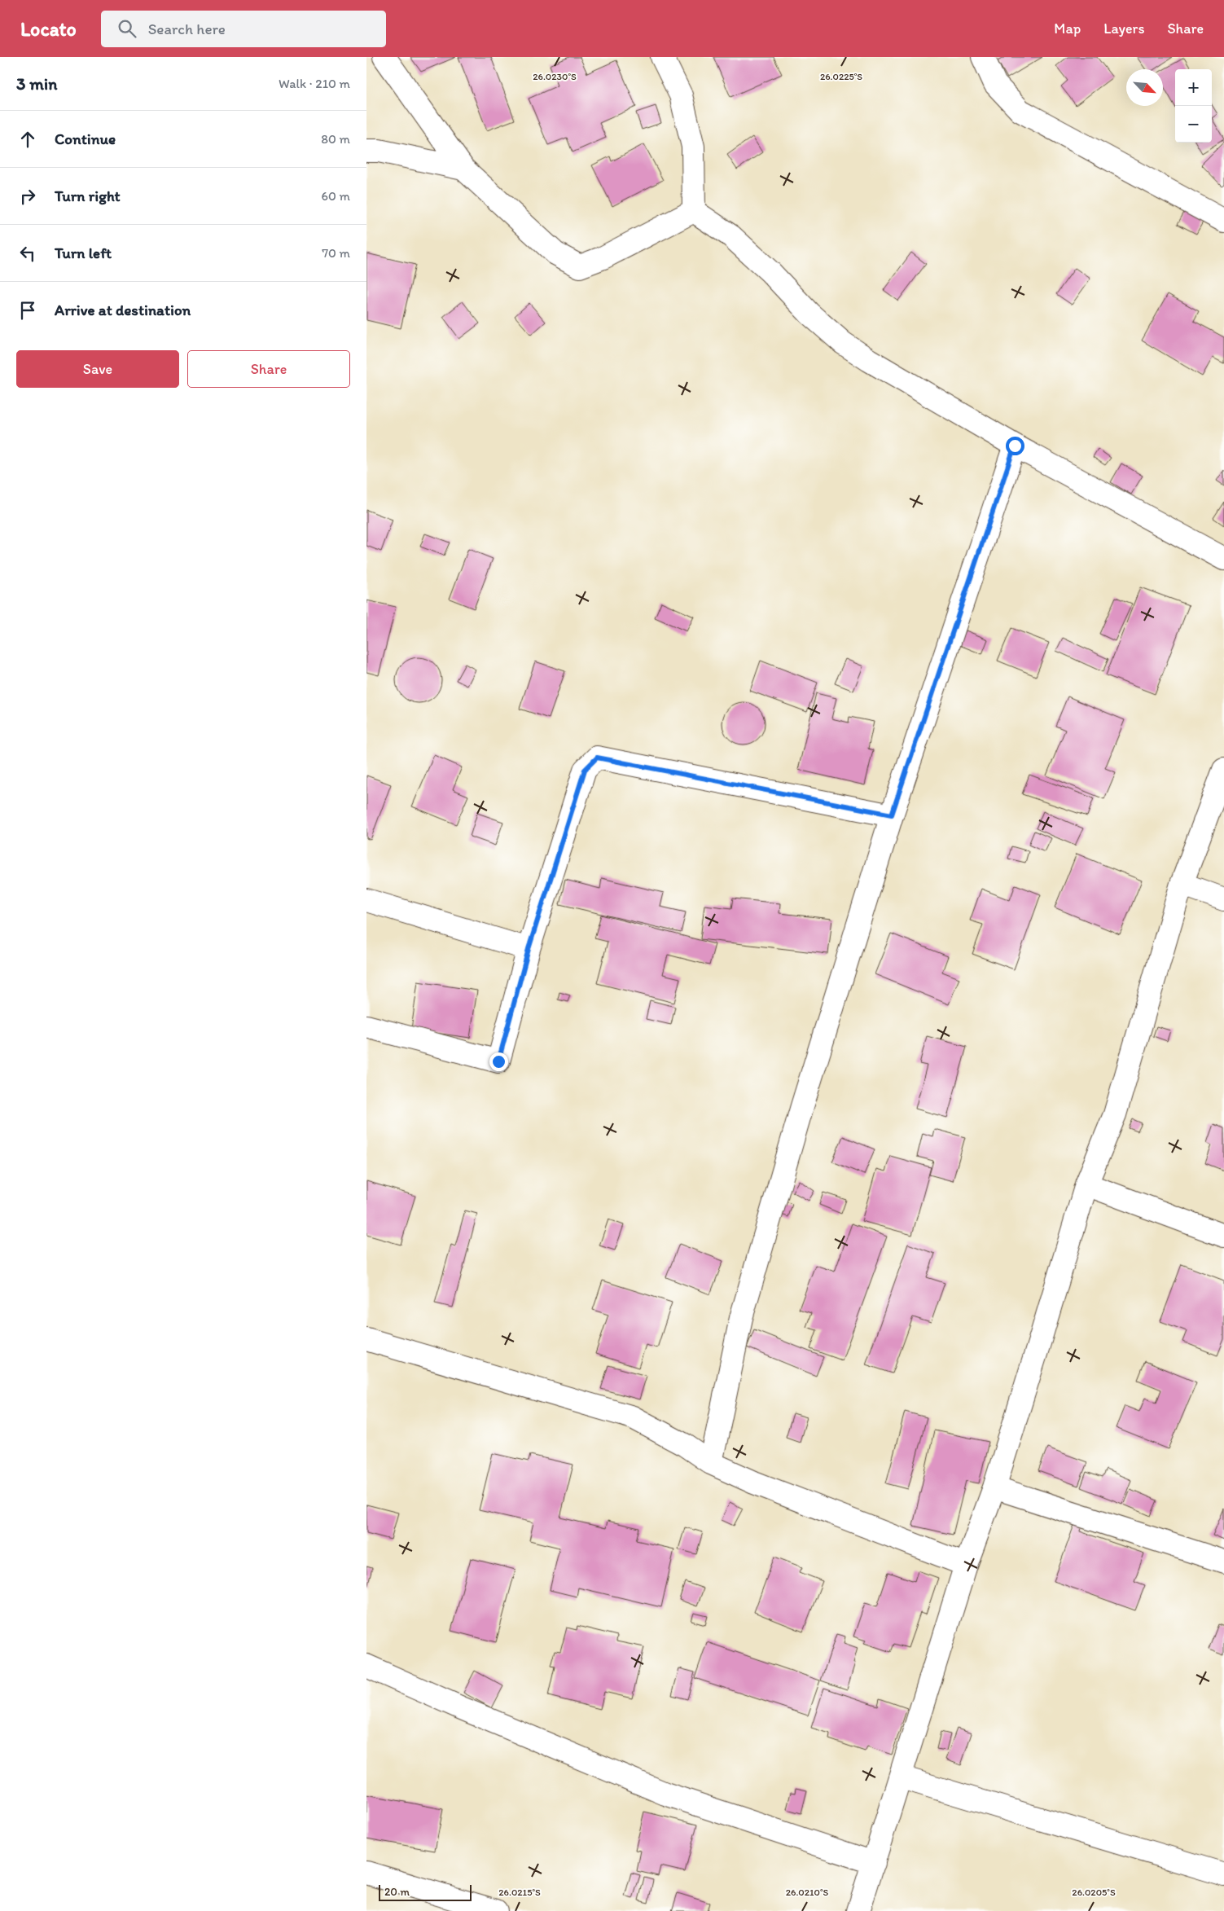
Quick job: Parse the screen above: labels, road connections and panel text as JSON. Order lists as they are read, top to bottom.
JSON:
{
  "scale_bar": "20 m",
  "north": "bottom right",
  "page": {
    "header": "Locato",
    "search": "Search here",
    "nav": ["Map", "Layers", "Share"],
    "heading": ["3 min", "Walk · 210 m"],
    "map_buttons": ["+", "−"],
    "list": [
      ["Continue", "80 m"],
      ["Turn right", "60 m"],
      ["Turn left", "70 m"],
      "Arrive at destination"
    ],
    "buttons": ["Save", "Share"],
    "scale": "20 m"
  },
  "coordinates": [
    "26.0230°S",
    "26.0225°S",
    "26.0215°S",
    "26.0210°S",
    "26.0205°S"
  ]
}
